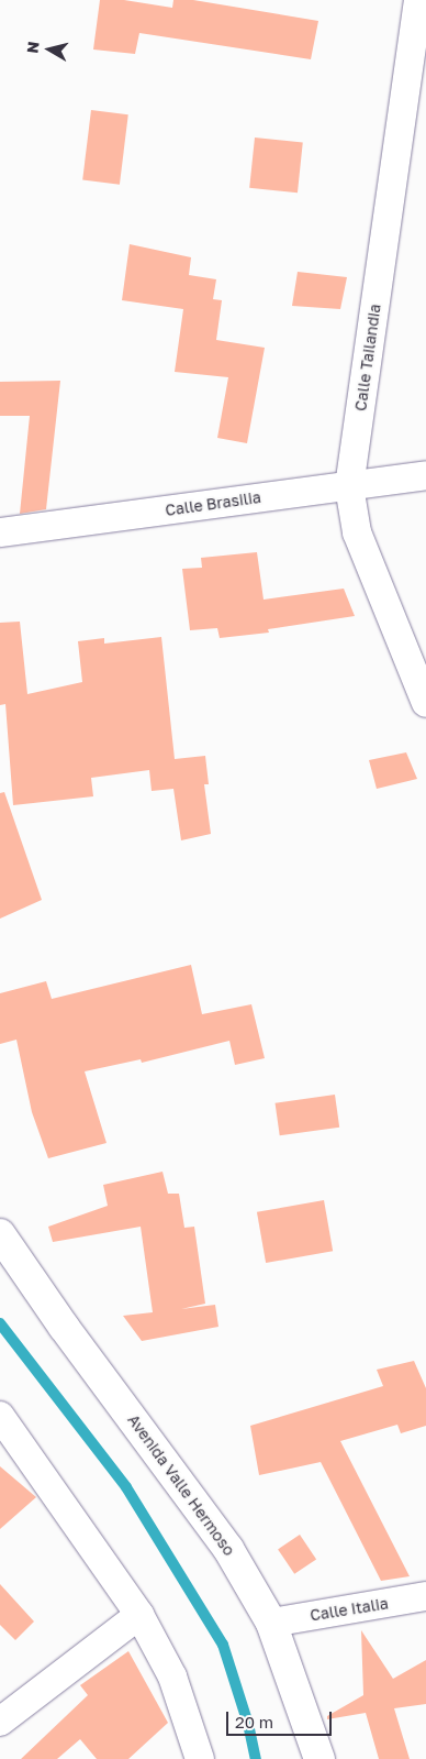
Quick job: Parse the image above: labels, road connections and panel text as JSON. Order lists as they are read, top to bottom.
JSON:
{
  "streets": {
    "street": [
      "Calle Tailandia",
      "Calle Brasilia",
      "Avenida Valle Hermoso",
      "Calle Italia"
    ]
  },
  "crossings": [
    ["Calle Tailandia", "Calle Brasilia"],
    ["Avenida Valle Hermoso", "Calle Italia"]
  ],
  "scale_bar": "20 m",
  "north": "left"
}
